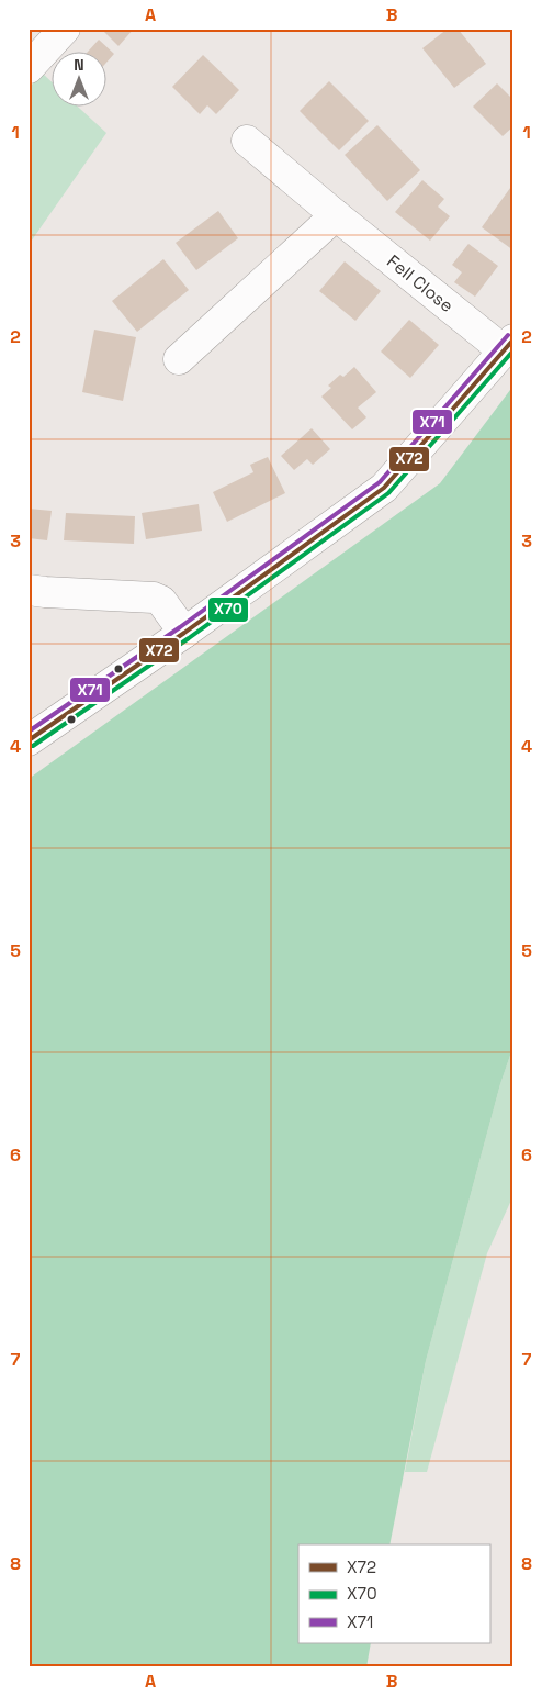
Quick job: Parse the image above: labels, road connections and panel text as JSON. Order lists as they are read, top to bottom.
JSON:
{
  "streets": {
    "main road": ["Fell Close"]
  },
  "lines": ["transit line X71", "transit line X72", "transit line X70"],
  "legend": ["X72", "X70", "X71"],
  "north": "top",
  "grid": {
    "columns": ["A", "B"],
    "rows": [
      "1",
      "2",
      "3",
      "4",
      "5",
      "6",
      "7",
      "8"
    ]
  }
}
